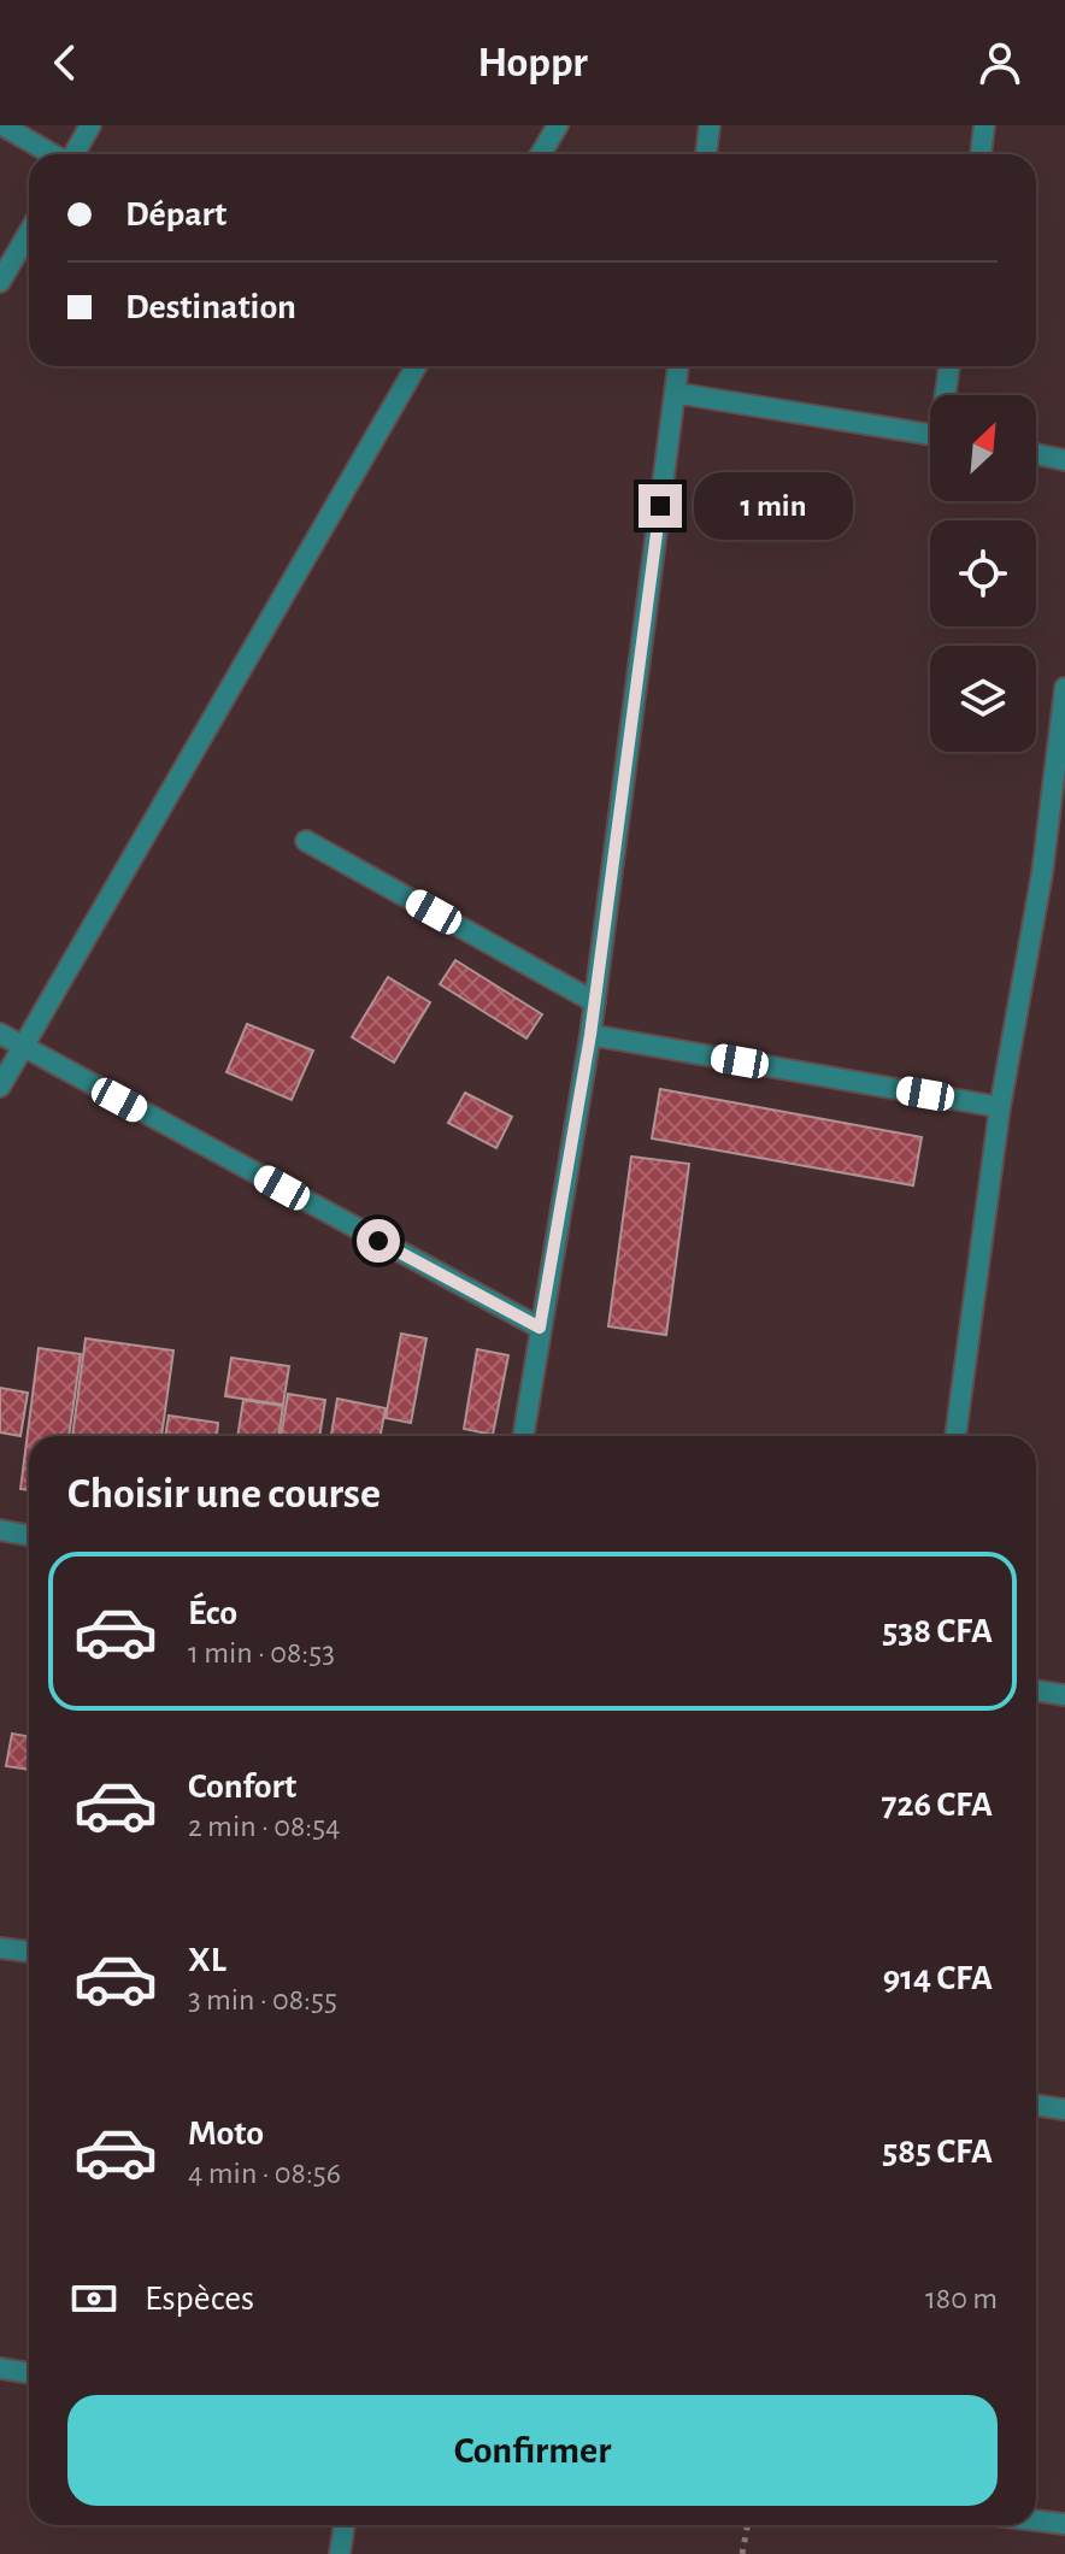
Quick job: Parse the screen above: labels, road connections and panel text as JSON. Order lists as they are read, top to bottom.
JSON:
{
  "north": "top right",
  "page": {
    "header": "Hoppr",
    "banner": ["Départ", "Destination"],
    "bubble": "1 min",
    "heading": "Choisir une course",
    "list": [
      {
        "name": "Éco",
        "note": "1 min · 08:53",
        "value": "538 CFA"
      },
      {
        "name": "Confort",
        "note": "2 min · 08:54",
        "value": "726 CFA"
      },
      {
        "name": "XL",
        "note": "3 min · 08:55",
        "value": "914 CFA"
      },
      {
        "name": "Moto",
        "note": "4 min · 08:56",
        "value": "585 CFA"
      }
    ],
    "pay": ["Espèces", "180 m"],
    "buttons": "Confirmer"
  }
}
